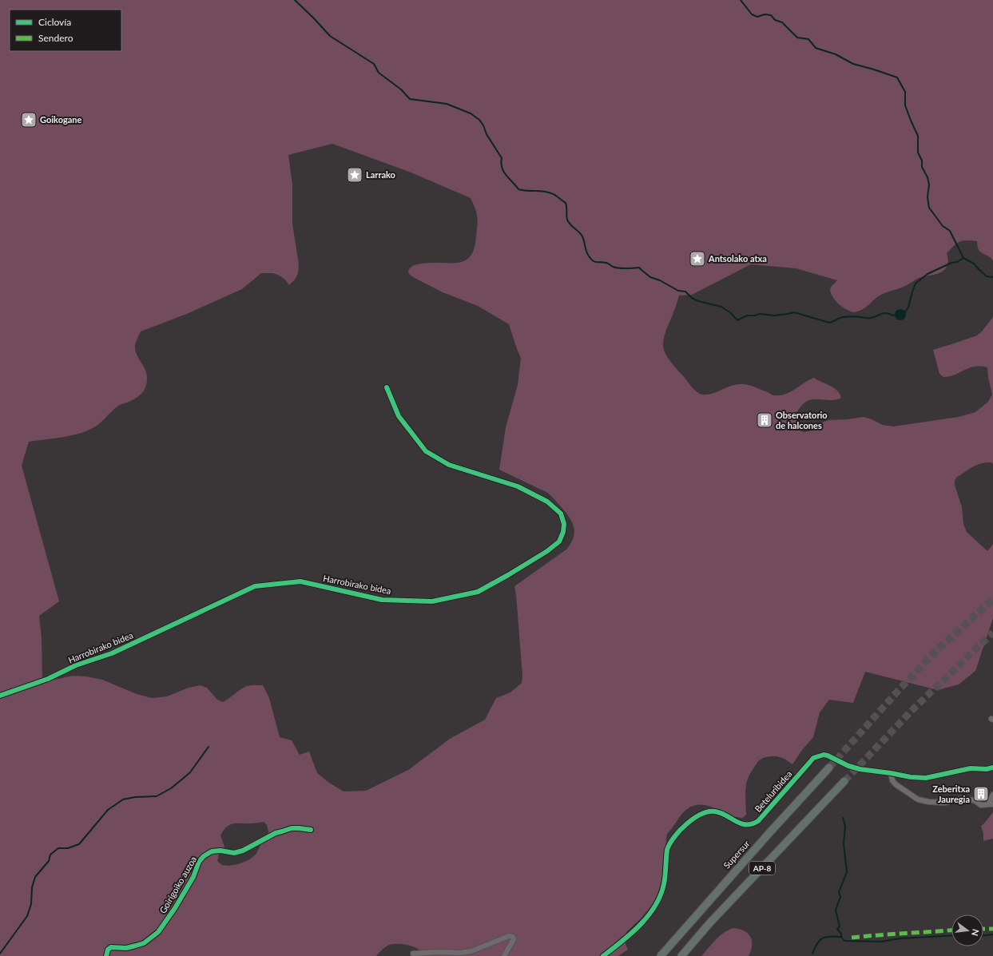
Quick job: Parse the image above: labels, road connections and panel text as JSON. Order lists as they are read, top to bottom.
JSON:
{
  "streets": {
    "highway": ["Supersur", "AP-8"],
    "street": ["Harrobirako bidea", "Beteluribidea", "Goirigoiko auzoa"]
  },
  "places": {
    "place": ["Goikogane", "Larrako", "Antsolako atxa"],
    "building": ["Observatorio de halcones", "Zeberitxa Jauregia"]
  },
  "legend": ["Ciclovía", "Sendero"],
  "north": "right"
}
